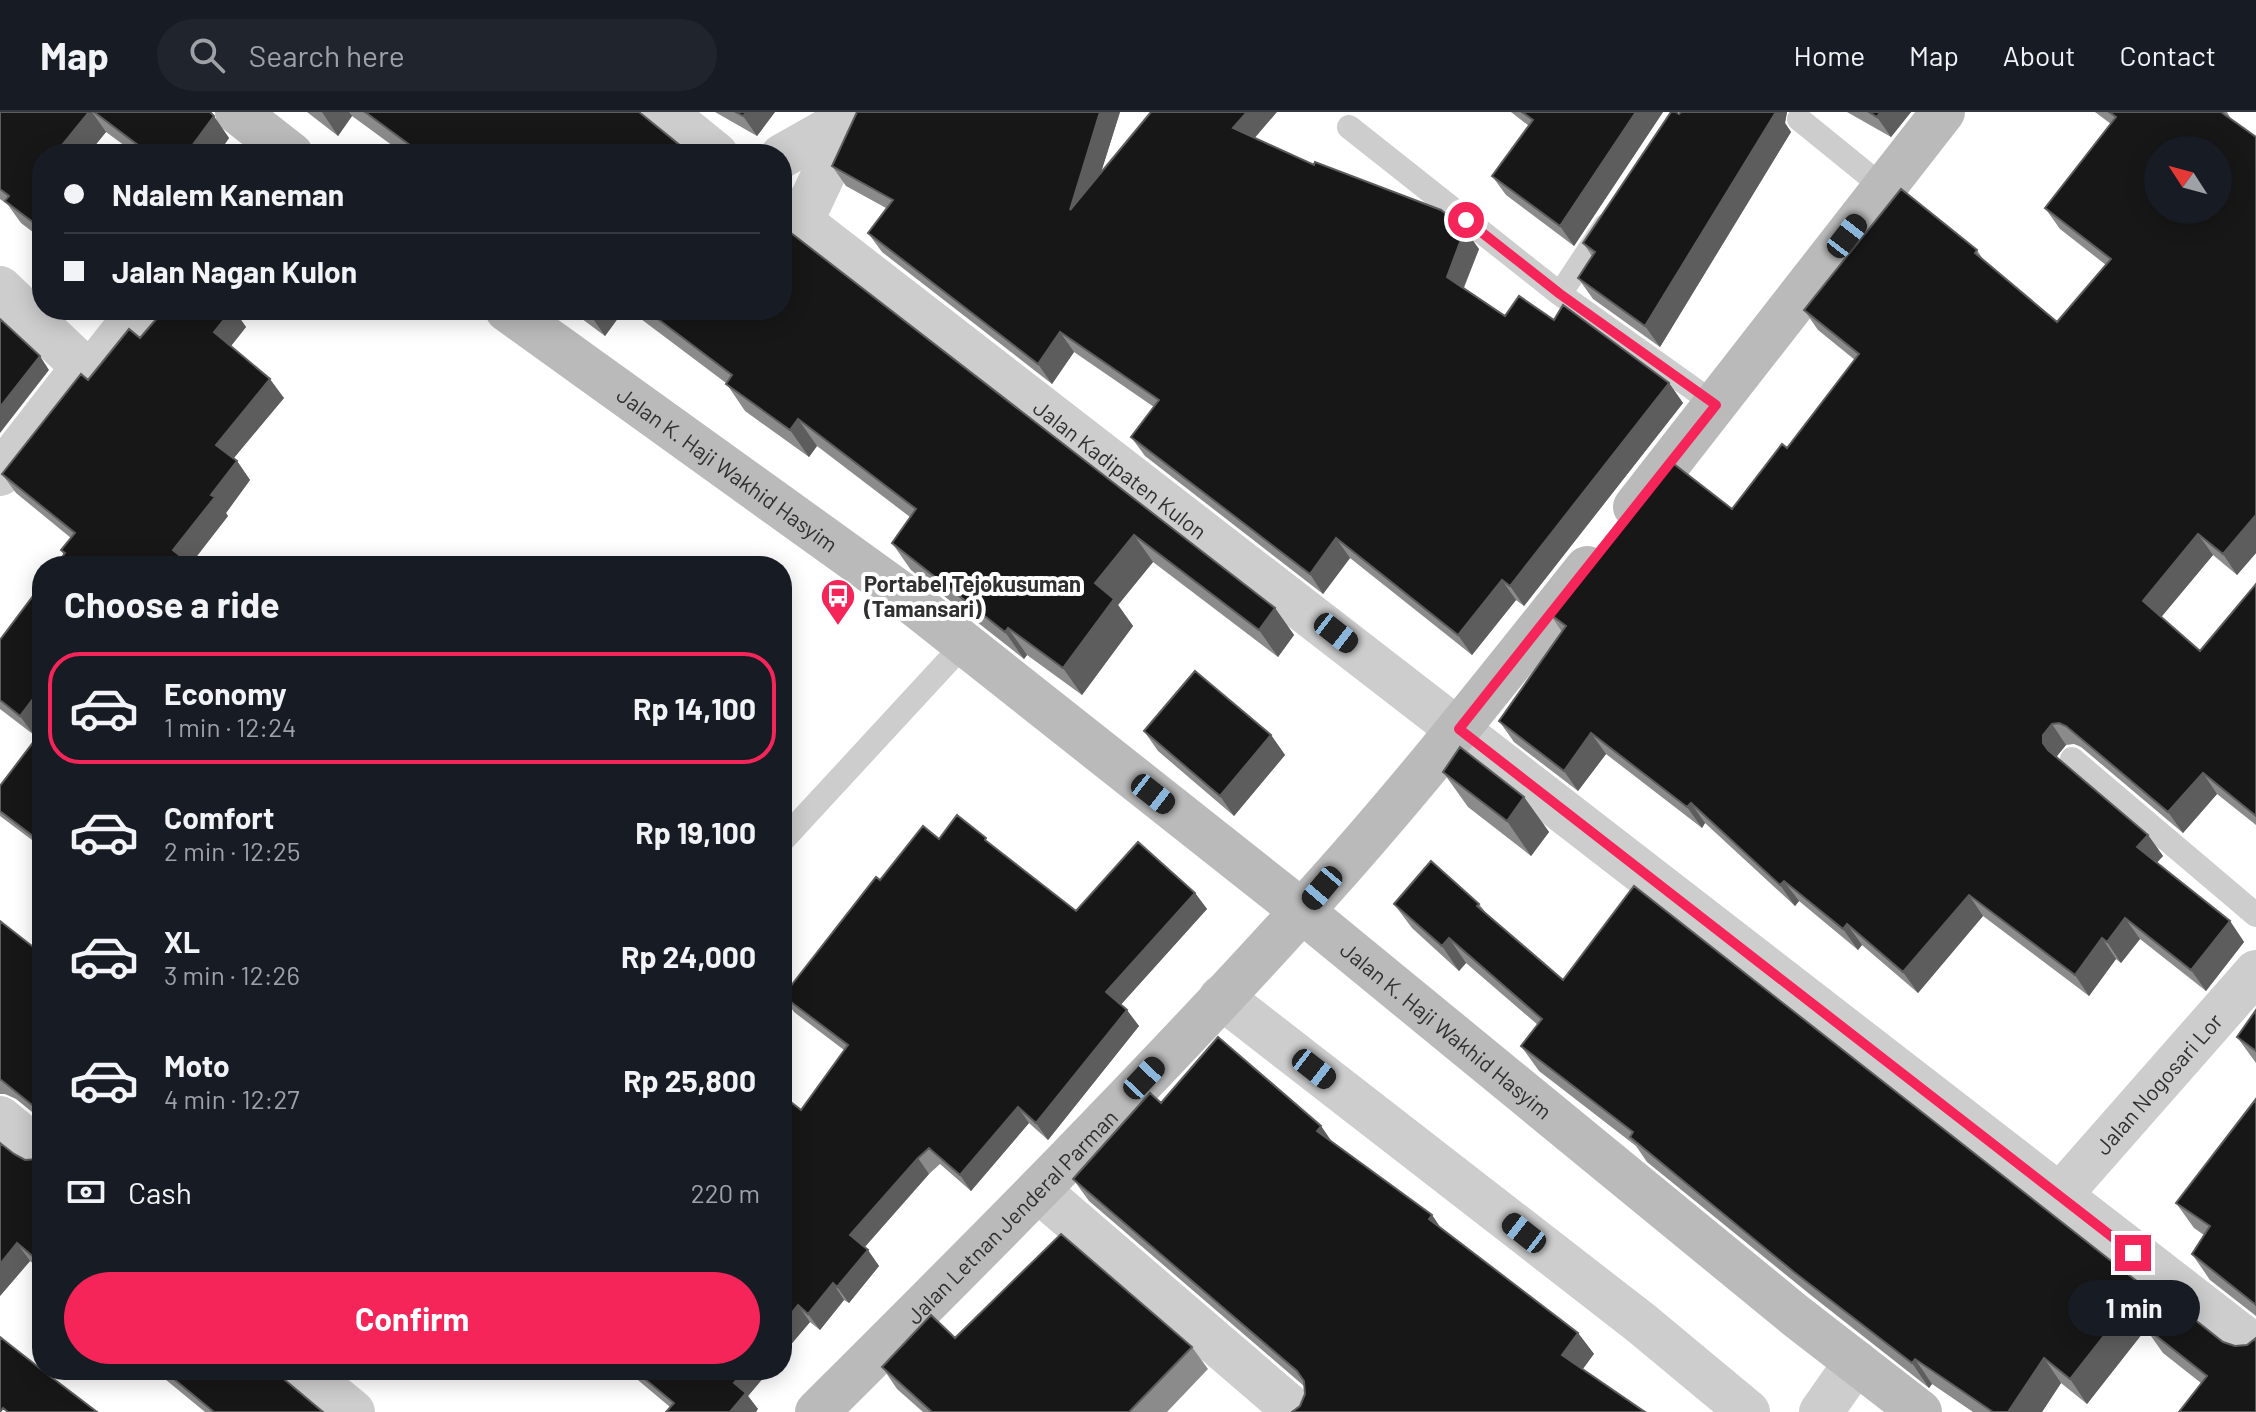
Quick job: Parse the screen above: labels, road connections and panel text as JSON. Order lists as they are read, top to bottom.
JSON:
{
  "streets": {
    "main road": ["Jalan K. Haji Wakhid Hasyim", "Jalan Letnan Jenderal Parman"],
    "street": ["Jalan Kadipaten Kulon", "Jalan Nogosari Lor"]
  },
  "crossings": [
    ["Jalan Kadipaten Kulon", "Jalan Nogosari Lor"],
    ["Jalan Kadipaten Kulon", "Jalan Letnan Jenderal Parman"],
    ["Jalan K. Haji Wakhid Hasyim", "Jalan Letnan Jenderal Parman"]
  ],
  "places": {
    "bus stop": ["Portabel Tejokusuman (Tamansari)"]
  },
  "north": "top left",
  "page": {
    "header": "Map",
    "search": "Search here",
    "nav": [
      "Home",
      "Map",
      "About",
      "Contact"
    ],
    "banner": ["Ndalem Kaneman", "Jalan Nagan Kulon"],
    "heading": "Choose a ride",
    "list": [
      {
        "name": "Economy",
        "note": "1 min · 12:24",
        "value": "Rp 14,100"
      },
      {
        "name": "Comfort",
        "note": "2 min · 12:25",
        "value": "Rp 19,100"
      },
      {
        "name": "XL",
        "note": "3 min · 12:26",
        "value": "Rp 24,000"
      },
      {
        "name": "Moto",
        "note": "4 min · 12:27",
        "value": "Rp 25,800"
      }
    ],
    "pay": ["Cash", "220 m"],
    "buttons": "Confirm",
    "bubble": "1 min"
  }
}
